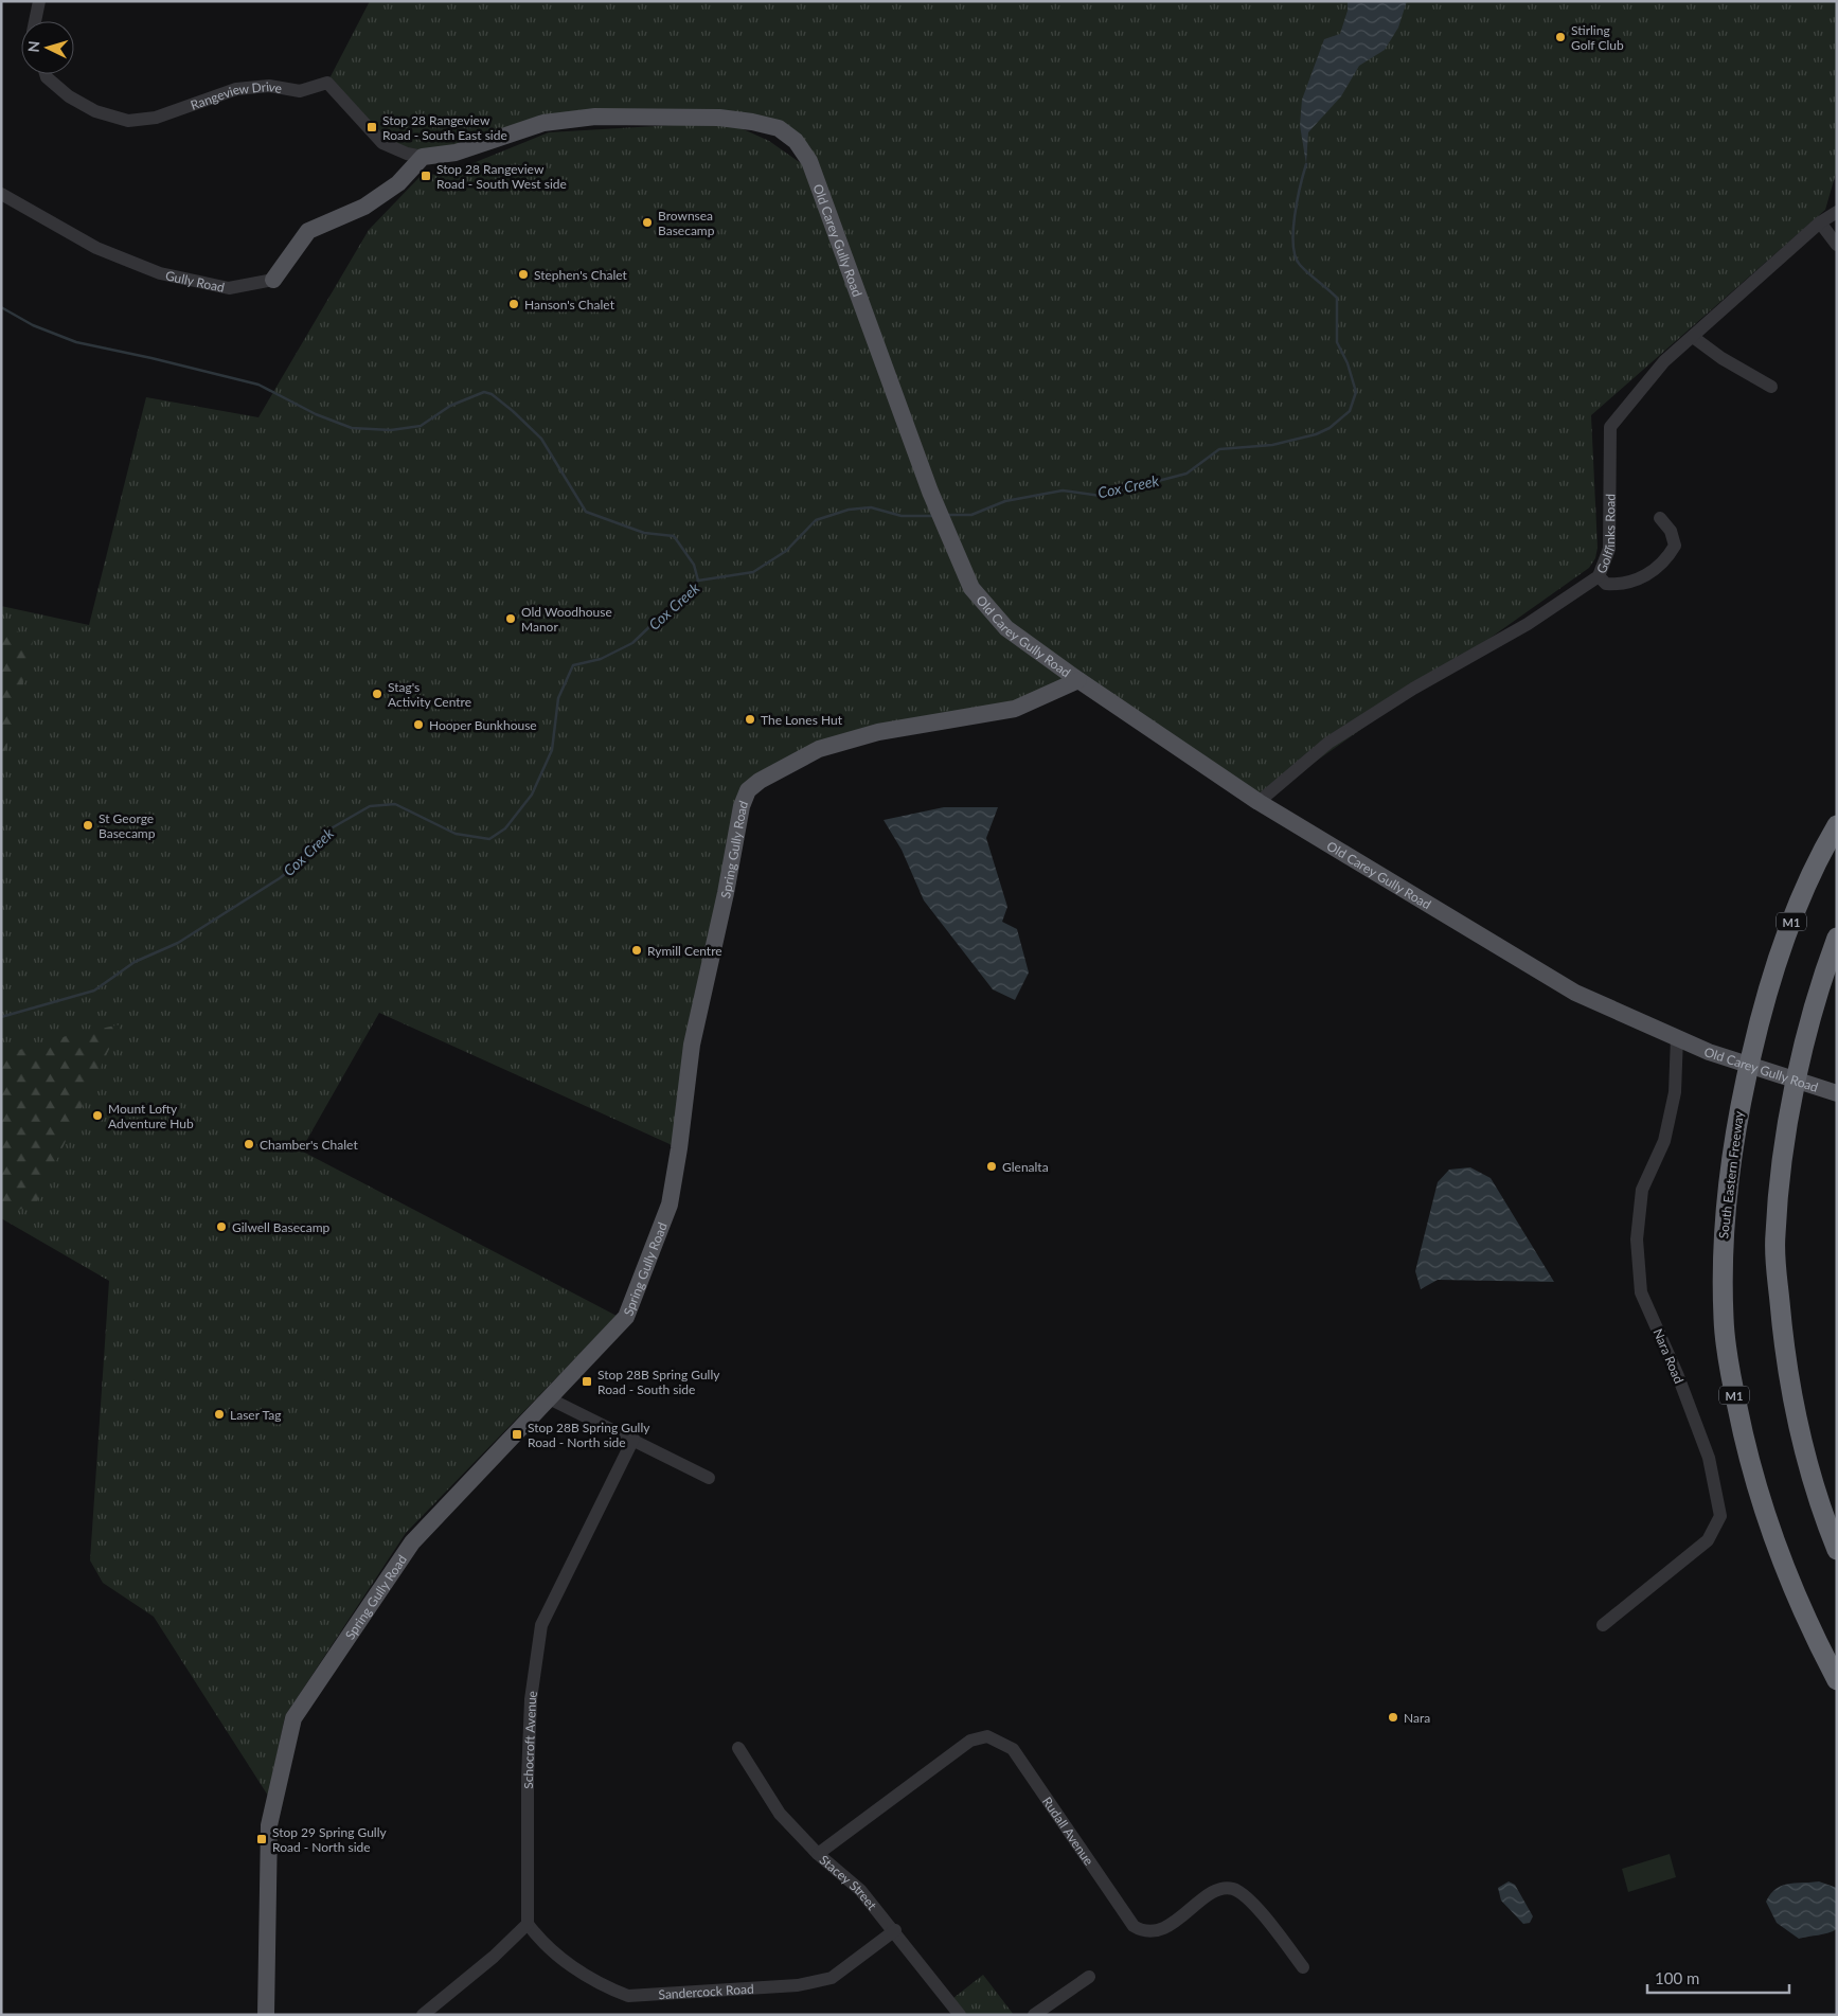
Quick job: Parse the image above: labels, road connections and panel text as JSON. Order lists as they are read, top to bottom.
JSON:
{
  "streets": {
    "highway": ["M1", "South Eastern Freeway"],
    "main road": ["Old Carey Gully Road", "Gully Road", "Spring Gully Road"],
    "street": [
      "Rangeview Drive",
      "Golflinks Road",
      "Nara Road",
      "Schocroft Avenue",
      "Rudall Avenue",
      "Stacey Street",
      "Sandercock Road"
    ]
  },
  "crossings": [
    ["Rangeview Drive", "Old Carey Gully Road"],
    ["Rangeview Drive", "Gully Road"],
    ["Old Carey Gully Road", "Gully Road"],
    ["Old Carey Gully Road", "Golflinks Road"],
    ["Old Carey Gully Road", "Spring Gully Road"],
    ["Old Carey Gully Road", "Nara Road"],
    ["Schocroft Avenue", "Sandercock Road"],
    ["Rudall Avenue", "Stacey Street"],
    ["Stacey Street", "Sandercock Road"]
  ],
  "water": ["Cox Creek"],
  "places": {
    "other": [
      "Stirling Golf Club",
      "Brownsea Basecamp",
      "Stephen's Chalet",
      "Hanson's Chalet",
      "Old Woodhouse Manor",
      "Stag's Activity Centre",
      "The Lones Hut",
      "Hooper Bunkhouse",
      "St George Basecamp",
      "Rymill Centre",
      "Mount Lofty Adventure Hub",
      "Chamber's Chalet",
      "Glenalta",
      "Gilwell Basecamp",
      "Laser Tag",
      "Nara"
    ],
    "transit": [
      "Stop 28 Rangeview Road - South East side",
      "Stop 28 Rangeview Road - South West side",
      "Stop 28B Spring Gully Road - South side",
      "Stop 28B Spring Gully Road - North side",
      "Stop 29 Spring Gully Road - North side"
    ]
  },
  "scale_bar": "100 m",
  "north": "left"
}
